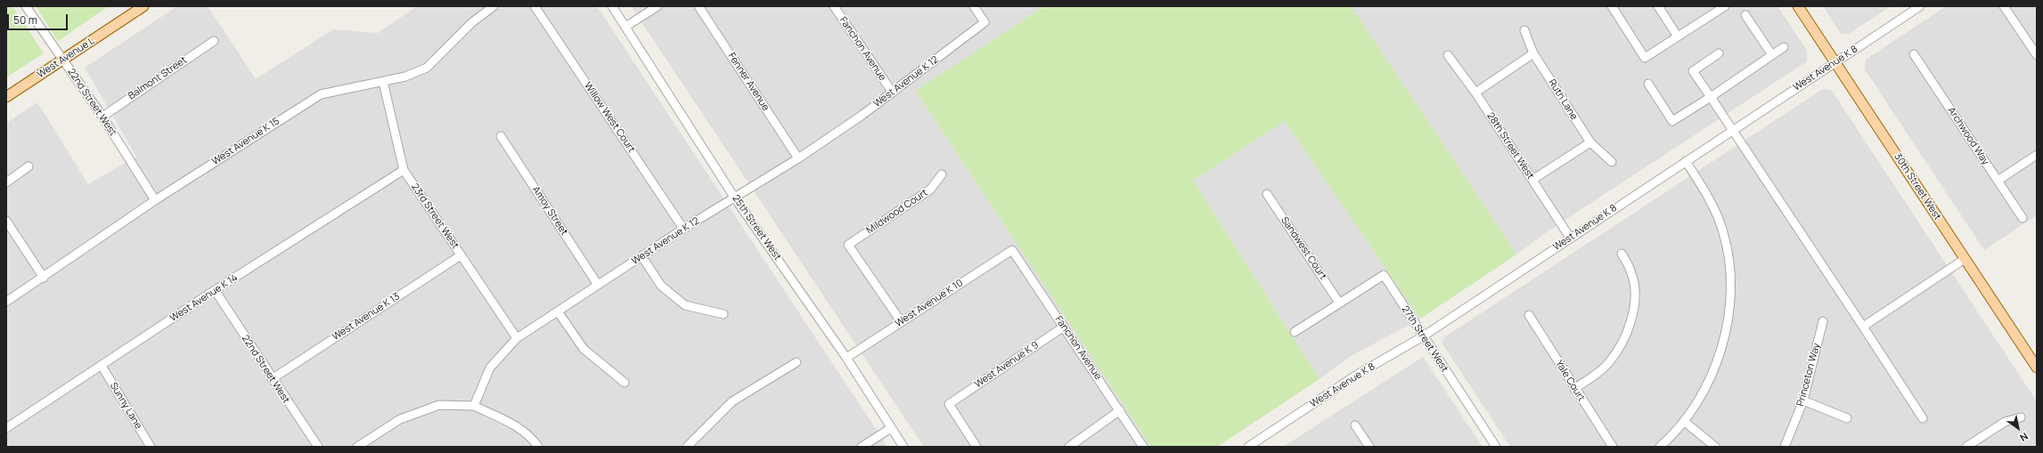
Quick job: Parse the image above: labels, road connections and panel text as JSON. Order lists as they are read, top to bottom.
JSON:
{
  "streets": {
    "main road": ["West Avenue L", "30th Street West"],
    "street": [
      "Fanchon Avenue",
      "West Avenue K 8",
      "Balmont Street",
      "Fenner Avenue",
      "West Avenue K 12",
      "Ruth Lane",
      "22nd Street West",
      "Willow West Court",
      "Archwood Way",
      "West Avenue K 15",
      "28th Street West",
      "Amoy Street",
      "Mildwood Court",
      "23rd Street West",
      "25th Street West",
      "Sandwest Court",
      "West Avenue K 14",
      "West Avenue K 10",
      "West Avenue K 13",
      "27th Street West",
      "West Avenue K 9",
      "Princeton Way",
      "Yale Court",
      "Sunny Lane"
    ]
  },
  "crossings": [
    ["Fanchon Avenue", "West Avenue K 12"],
    ["Fanchon Avenue", "West Avenue K 10"],
    ["Fanchon Avenue", "West Avenue K 9"],
    ["West Avenue L", "22nd Street West"],
    ["West Avenue K 8", "28th Street West"],
    ["West Avenue K 8", "30th Street West"],
    ["West Avenue K 8", "27th Street West"],
    ["Balmont Street", "22nd Street West"],
    ["Fenner Avenue", "West Avenue K 12"],
    ["West Avenue K 12", "Willow West Court"],
    ["West Avenue K 12", "Amoy Street"],
    ["West Avenue K 12", "23rd Street West"],
    ["West Avenue K 12", "25th Street West"],
    ["22nd Street West", "West Avenue K 15"],
    ["22nd Street West", "West Avenue K 14"],
    ["22nd Street West", "West Avenue K 13"],
    ["West Avenue K 15", "23rd Street West"],
    ["Mildwood Court", "West Avenue K 10"],
    ["23rd Street West", "West Avenue K 14"],
    ["23rd Street West", "West Avenue K 13"],
    ["25th Street West", "West Avenue K 10"],
    ["Sandwest Court", "27th Street West"],
    ["West Avenue K 14", "Sunny Lane"]
  ],
  "scale_bar": "50 m",
  "north": "bottom right"
}
